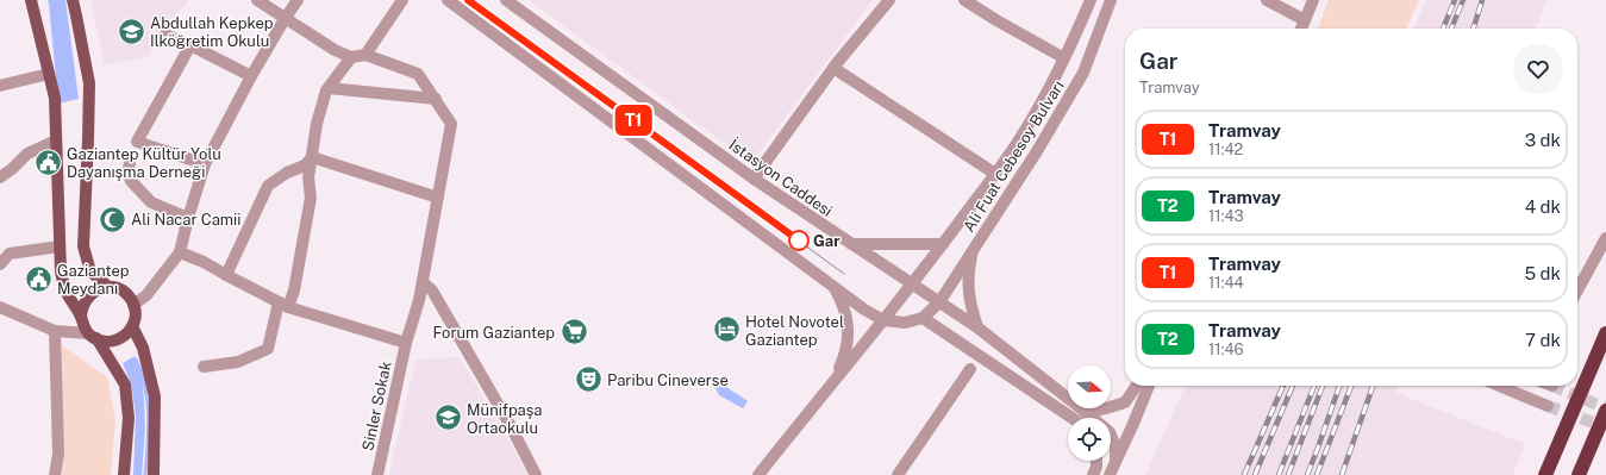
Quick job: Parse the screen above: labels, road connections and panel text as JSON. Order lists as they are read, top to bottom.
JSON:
{
  "streets": {
    "street": ["Ali Fuat Cebesoy Bulvarı", "İstasyon Caddesi", "Sinler Sokak"]
  },
  "crossings": [
    ["Ali Fuat Cebesoy Bulvarı", "İstasyon Caddesi"]
  ],
  "places": {
    "school or university": ["Abdullah Kepkep Ilköğretim Okulu", "Münifpaşa Ortaokulu"],
    "public building": ["Gaziantep Kültür Yolu Dayanışma Derneği", "Gaziantep Meydanı"],
    "mosque": ["Ali Nacar Camii"],
    "other": ["Gar"],
    "hotel": ["Hotel Novotel Gaziantep"],
    "supermarket": ["Forum Gaziantep"],
    "theatre": ["Paribu Cineverse"]
  },
  "lines": ["tram line T1"],
  "north": "right",
  "page": {
    "on_map": "T1",
    "heading": ["Gar", "Tramvay"],
    "list": [
      {
        "mark": "T1",
        "name": "Tramvay",
        "note": "11:42",
        "value": "3 dk"
      },
      {
        "mark": "T2",
        "name": "Tramvay",
        "note": "11:43",
        "value": "4 dk"
      },
      {
        "mark": "T1",
        "name": "Tramvay",
        "note": "11:44",
        "value": "5 dk"
      },
      {
        "mark": "T2",
        "name": "Tramvay",
        "note": "11:46",
        "value": "7 dk"
      }
    ]
  }
}
